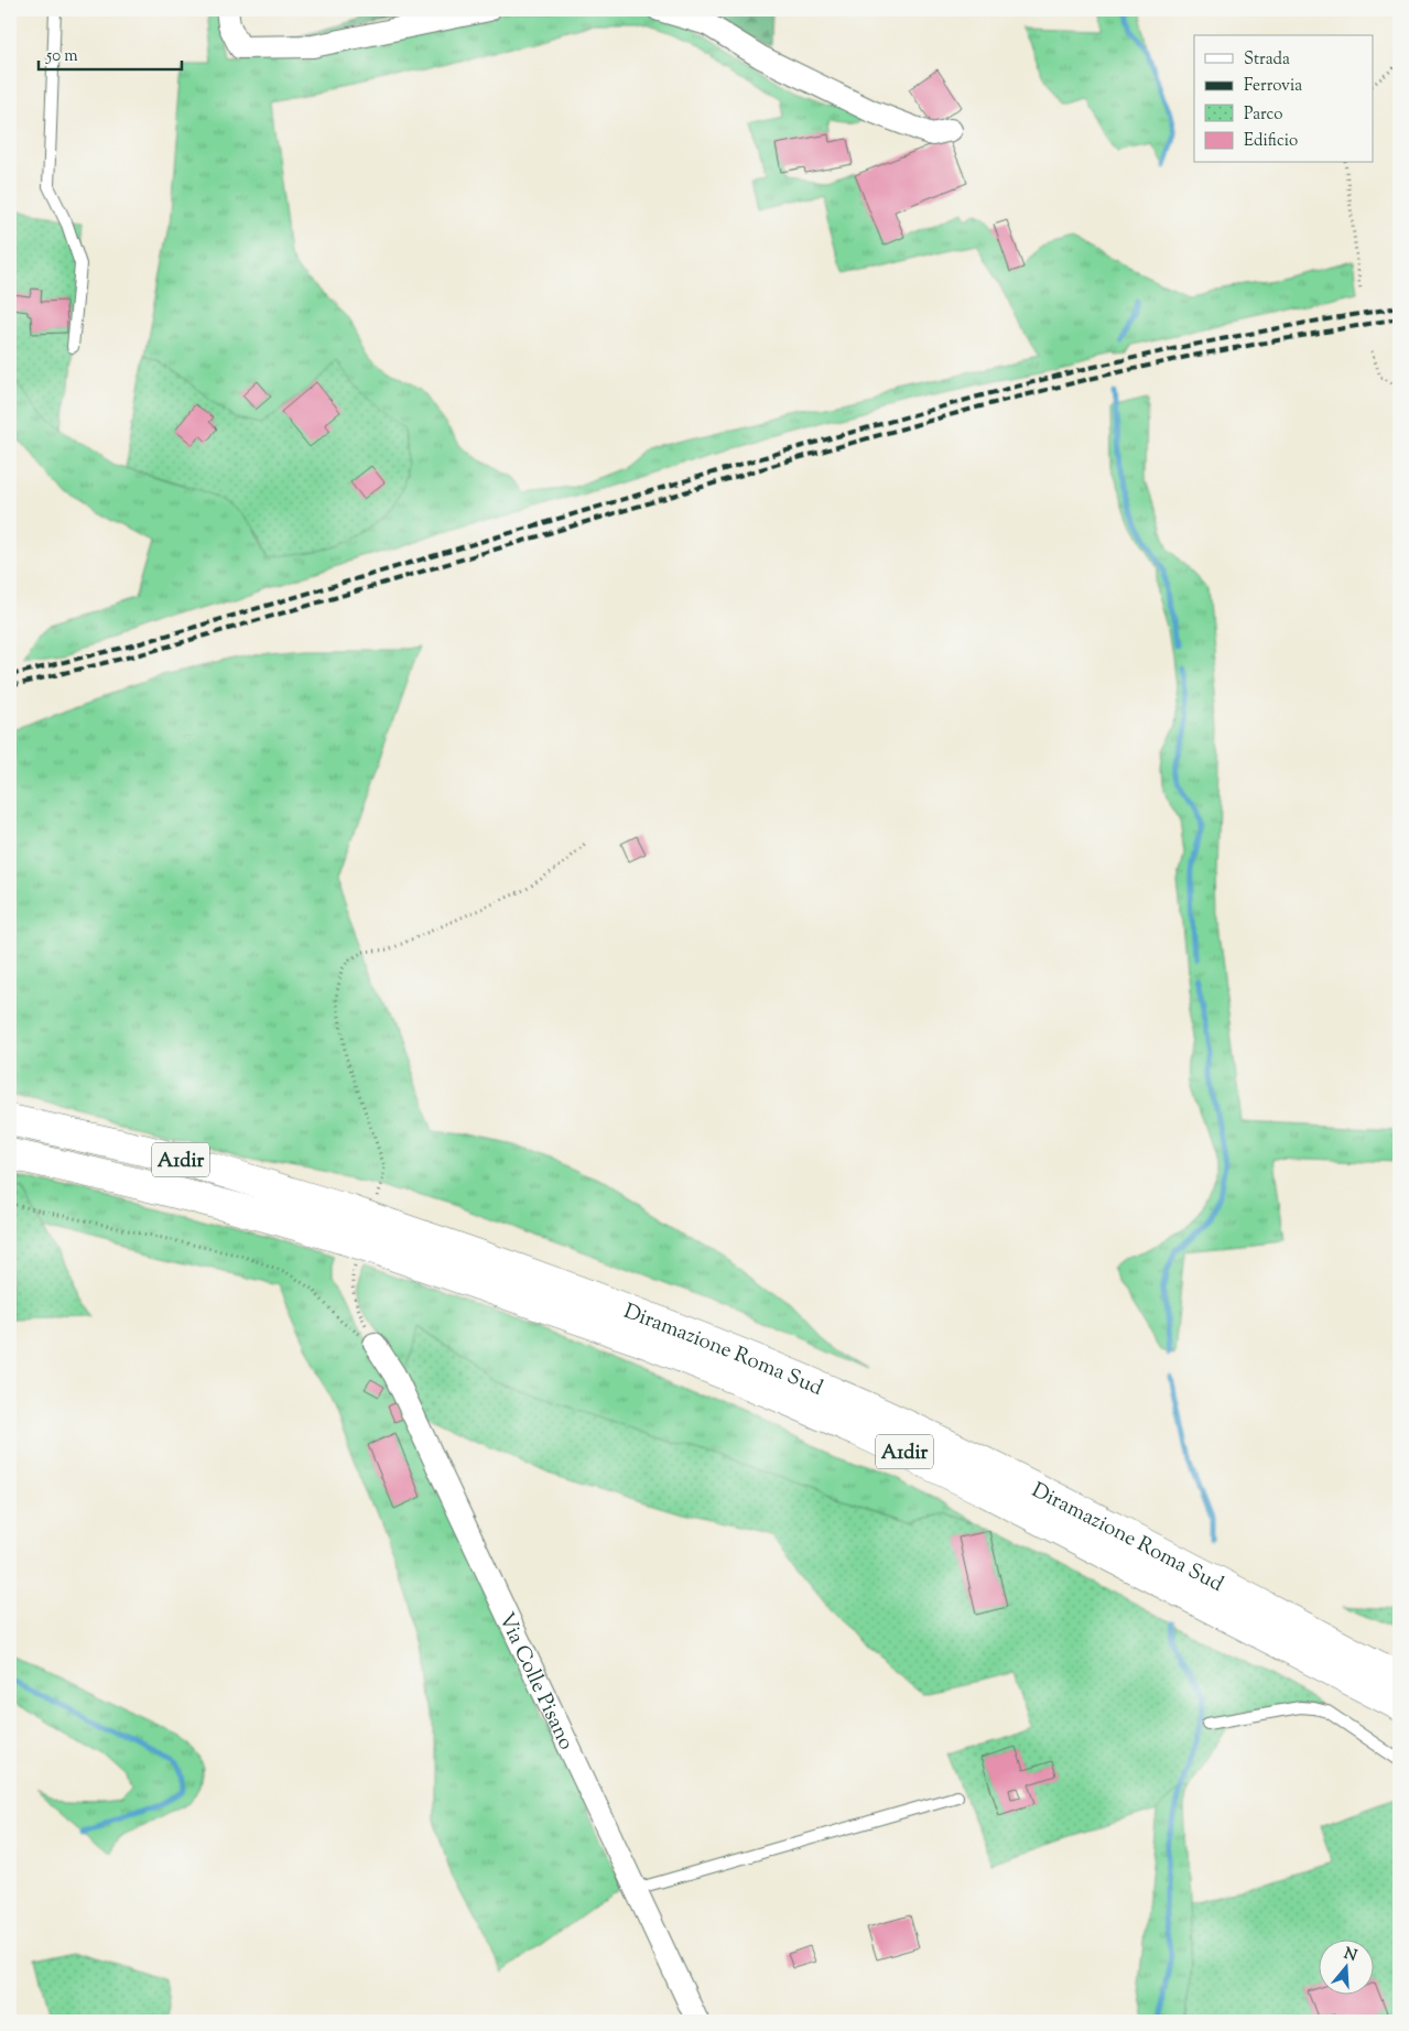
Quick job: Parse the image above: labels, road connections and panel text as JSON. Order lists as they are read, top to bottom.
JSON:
{
  "streets": {
    "highway": ["A1dir", "Diramazione Roma Sud"],
    "street": ["Via Colle Pisano"]
  },
  "legend": [
    "Strada",
    "Ferrovia",
    "Parco",
    "Edificio"
  ],
  "scale_bar": "50 m",
  "north": "top"
}
